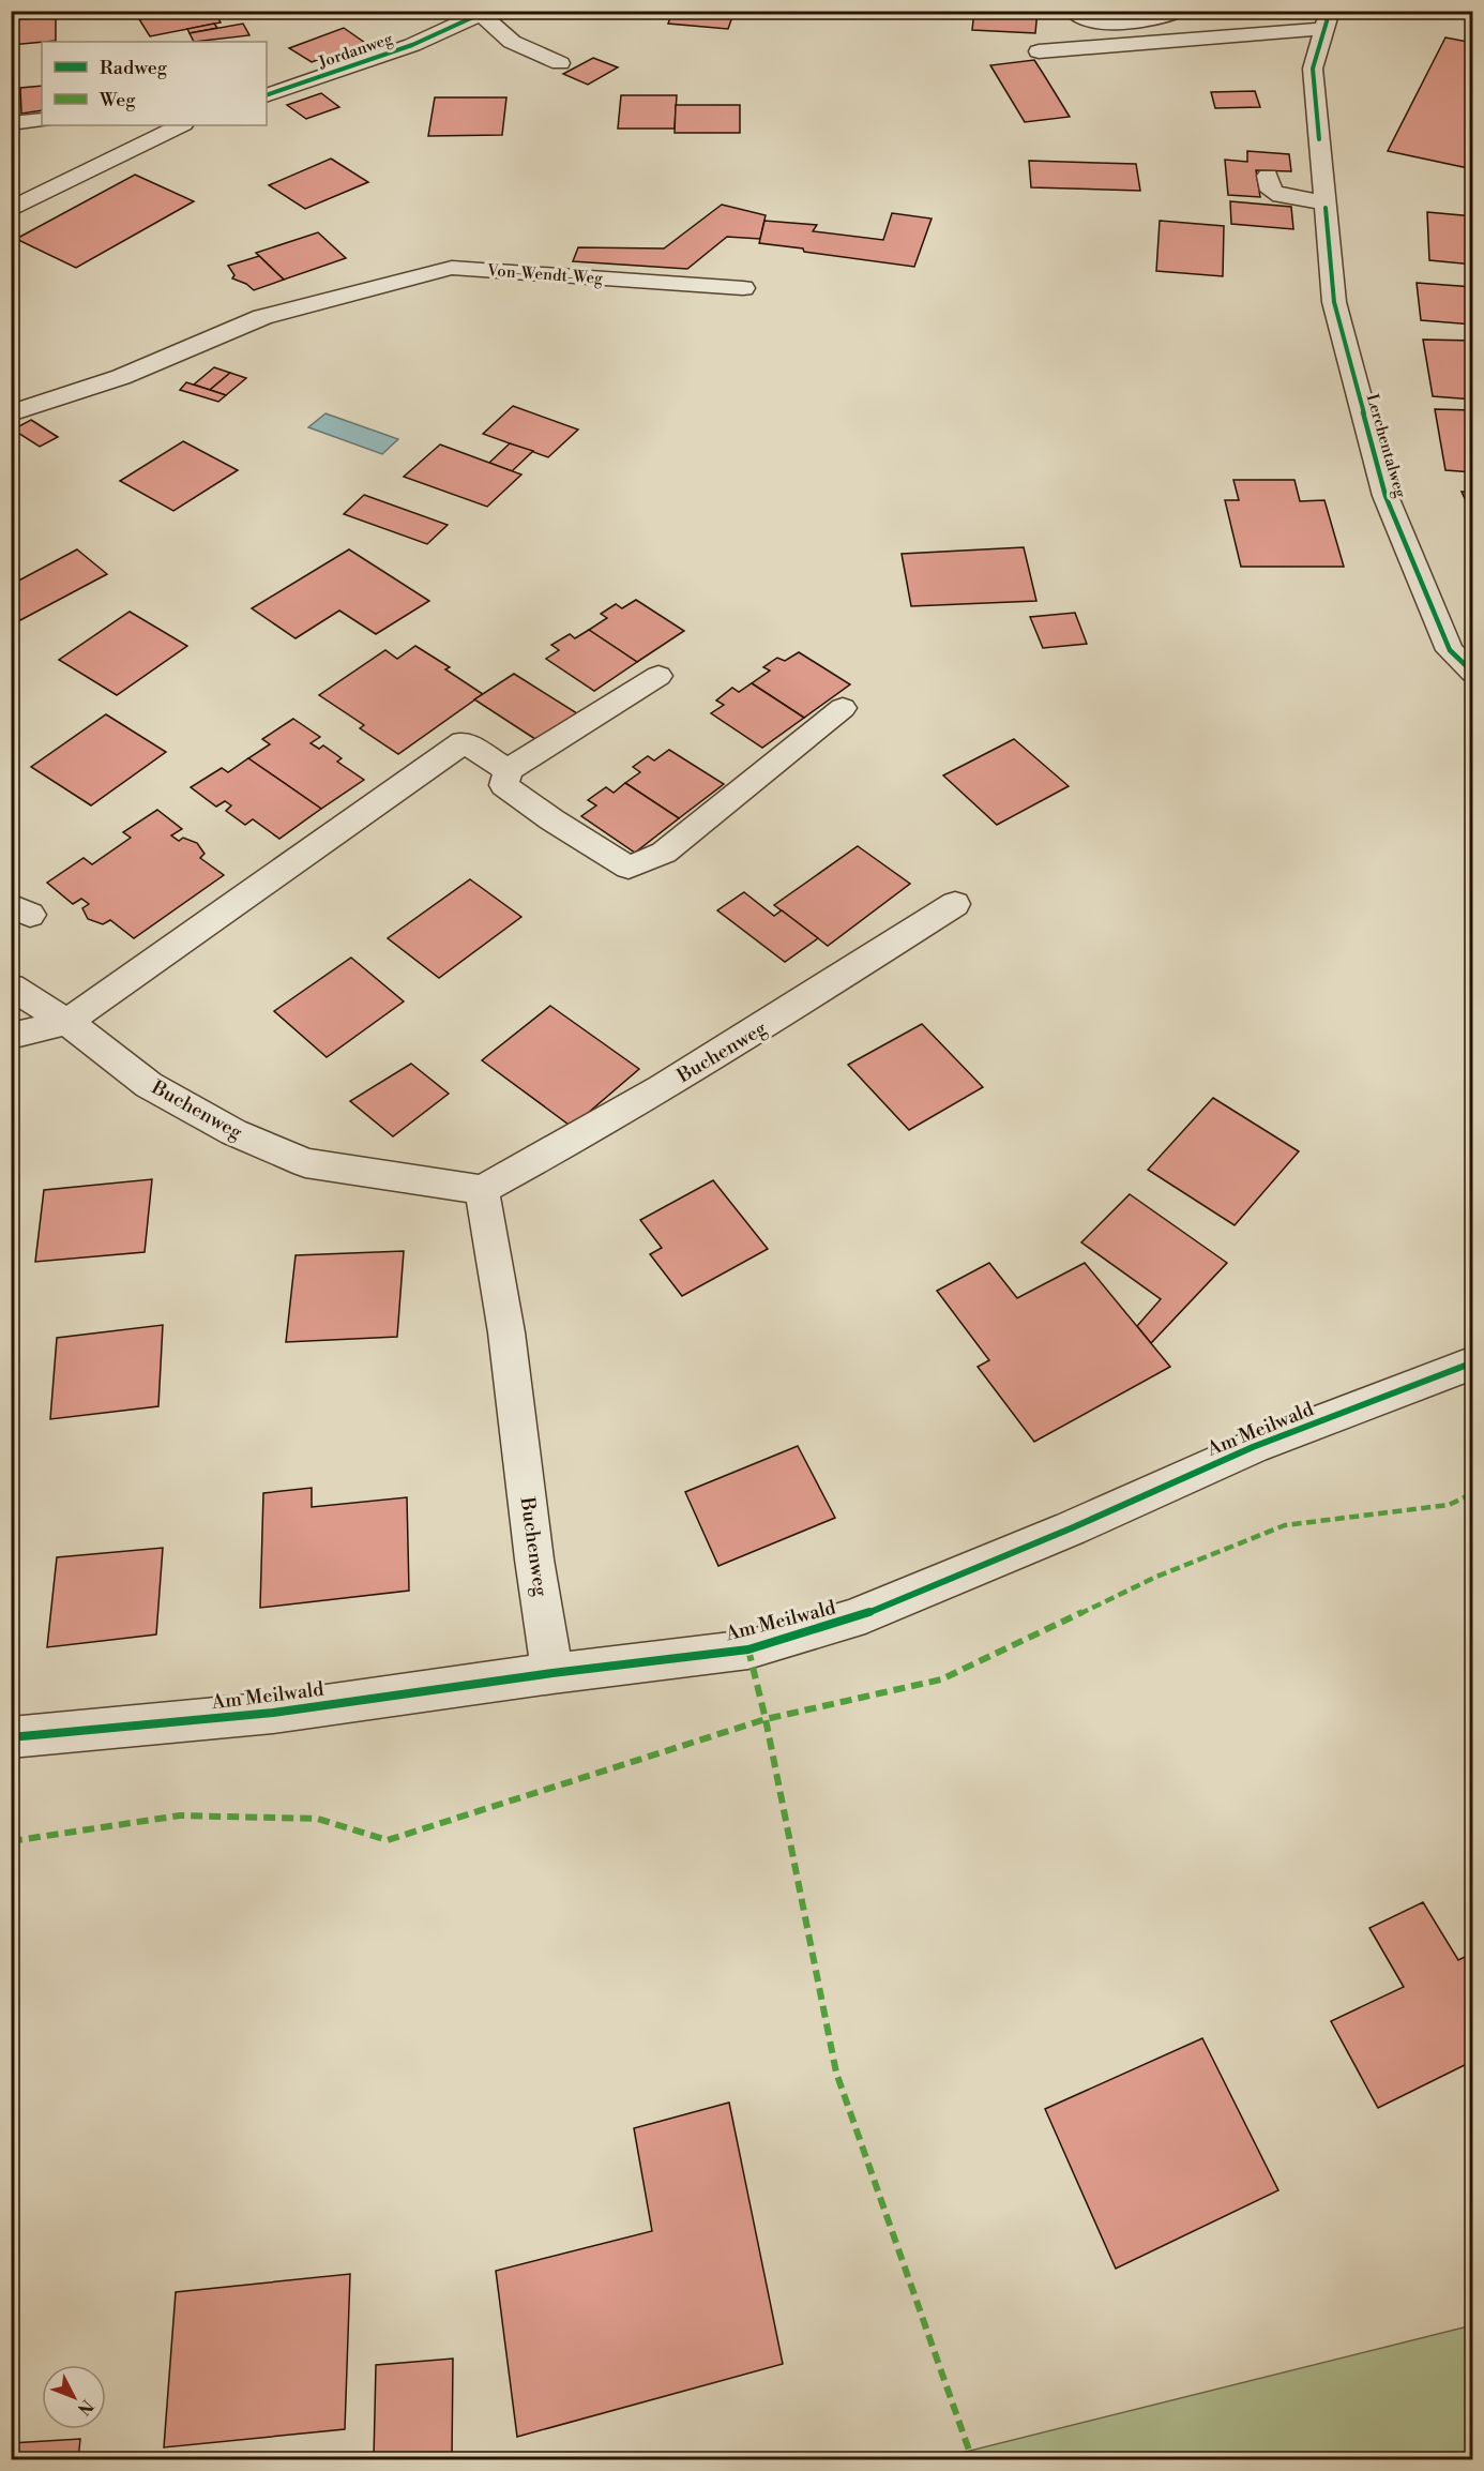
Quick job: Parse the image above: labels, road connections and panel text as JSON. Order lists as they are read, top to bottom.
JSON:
{
  "streets": {
    "street": [
      "Jordanweg",
      "Von-Wendt-Weg",
      "Lerchentalweg",
      "Buchenweg",
      "Am Meilwald"
    ]
  },
  "crossings": [
    ["Buchenweg", "Am Meilwald"]
  ],
  "legend": ["Radweg", "Weg"],
  "north": "bottom right"
}
